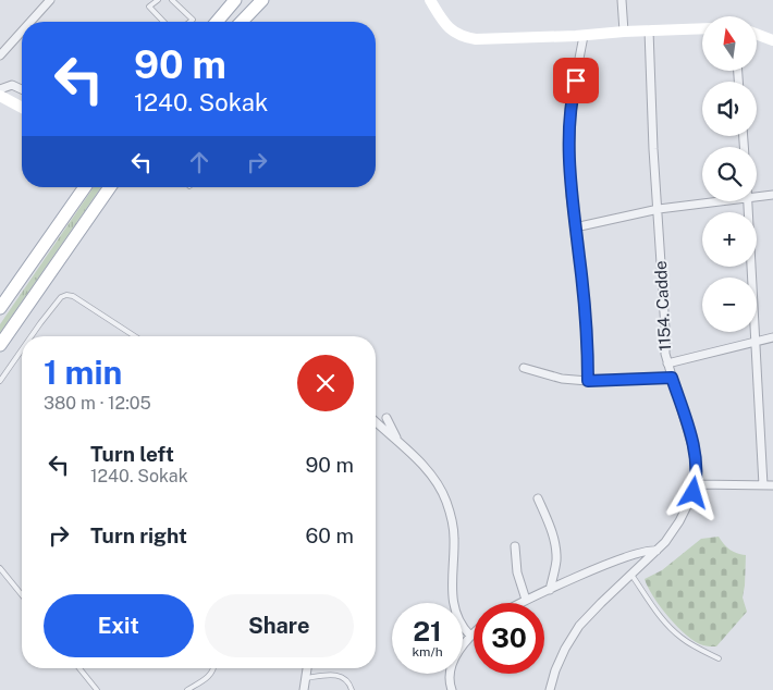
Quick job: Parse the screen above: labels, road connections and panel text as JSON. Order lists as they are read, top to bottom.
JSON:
{
  "streets": {
    "street": ["1154. Cadde"]
  },
  "north": "top",
  "page": {
    "map_buttons": ["+", "−"],
    "turn": ["90 m", "1240. Sokak"],
    "heading": ["1 min", "380 m · 12:05"],
    "list": [
      {
        "name": "Turn left",
        "note": "1240. Sokak",
        "value": "90 m"
      },
      {
        "name": "Turn right",
        "value": "60 m"
      }
    ],
    "buttons": ["Exit", "Share"],
    "speed": "21 km/h",
    "limit": "30"
  }
}
